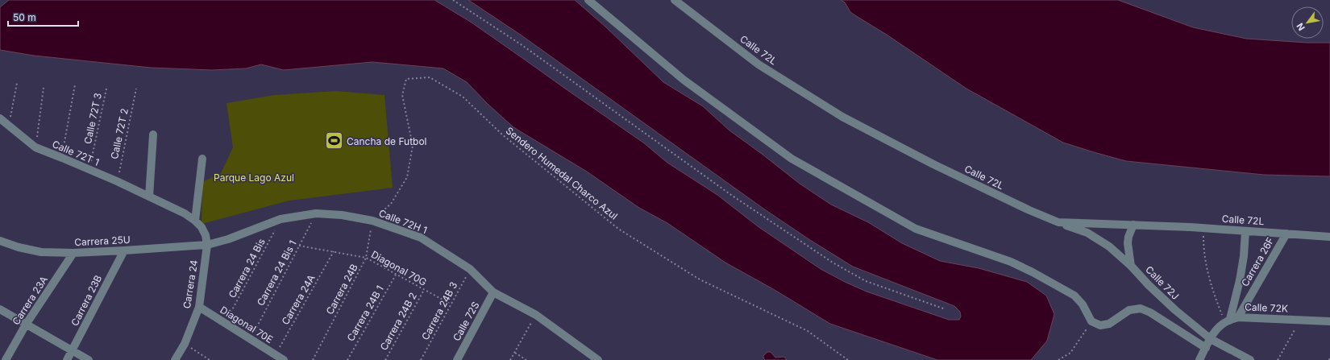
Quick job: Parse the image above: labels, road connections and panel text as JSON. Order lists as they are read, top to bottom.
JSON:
{
  "streets": {
    "street": [
      "Calle 72L",
      "Calle 72T 1",
      "Calle 72H 1",
      "Carrera 25U",
      "Carrera 26F",
      "Calle 72J",
      "Carrera 24",
      "Carrera 23A",
      "Carrera 23B",
      "Calle 72K",
      "Calle 72S",
      "Diagonal 70E"
    ],
    "path": [
      "Calle 72T 3",
      "Calle 72T 2",
      "Sendero Humedal Charco Azul",
      "Carrera 24 Bis",
      "Diagonal 70G",
      "Carrera 24 Bis 1",
      "Carrera 24B",
      "Carrera 24A",
      "Carrera 24B 3",
      "Carrera 24B 1",
      "Carrera 24B 2"
    ]
  },
  "crossings": [
    ["Calle 72L", "Carrera 26F"],
    ["Calle 72L", "Calle 72J"],
    ["Calle 72T 3", "Calle 72T 1"],
    ["Calle 72T 2", "Calle 72T 1"],
    ["Calle 72T 1", "Calle 72H 1"],
    ["Calle 72T 1", "Carrera 25U"],
    ["Calle 72T 1", "Carrera 24"],
    ["Sendero Humedal Charco Azul", "Calle 72H 1"],
    ["Sendero Humedal Charco Azul", "Carrera 24B"],
    ["Calle 72H 1", "Carrera 25U"],
    ["Calle 72H 1", "Carrera 24 Bis"],
    ["Calle 72H 1", "Carrera 24 Bis 1"],
    ["Calle 72H 1", "Carrera 24"],
    ["Calle 72H 1", "Carrera 24B"],
    ["Calle 72H 1", "Carrera 24B 3"],
    ["Calle 72H 1", "Calle 72S"],
    ["Carrera 25U", "Carrera 24"],
    ["Carrera 25U", "Carrera 23A"],
    ["Carrera 25U", "Carrera 23B"],
    ["Carrera 26F", "Calle 72K"],
    ["Carrera 24 Bis", "Diagonal 70E"],
    ["Diagonal 70G", "Carrera 24 Bis 1"],
    ["Diagonal 70G", "Carrera 24B"],
    ["Diagonal 70G", "Carrera 24A"],
    ["Diagonal 70G", "Carrera 24B 3"],
    ["Diagonal 70G", "Carrera 24B 1"],
    ["Diagonal 70G", "Carrera 24B 2"],
    ["Carrera 24 Bis 1", "Diagonal 70E"],
    ["Carrera 24", "Diagonal 70E"],
    ["Carrera 24A", "Diagonal 70E"]
  ],
  "parks": ["Parque Lago Azul"],
  "places": {
    "sports": ["Cancha de Futbol"]
  },
  "scale_bar": "50 m",
  "north": "bottom left"
}
